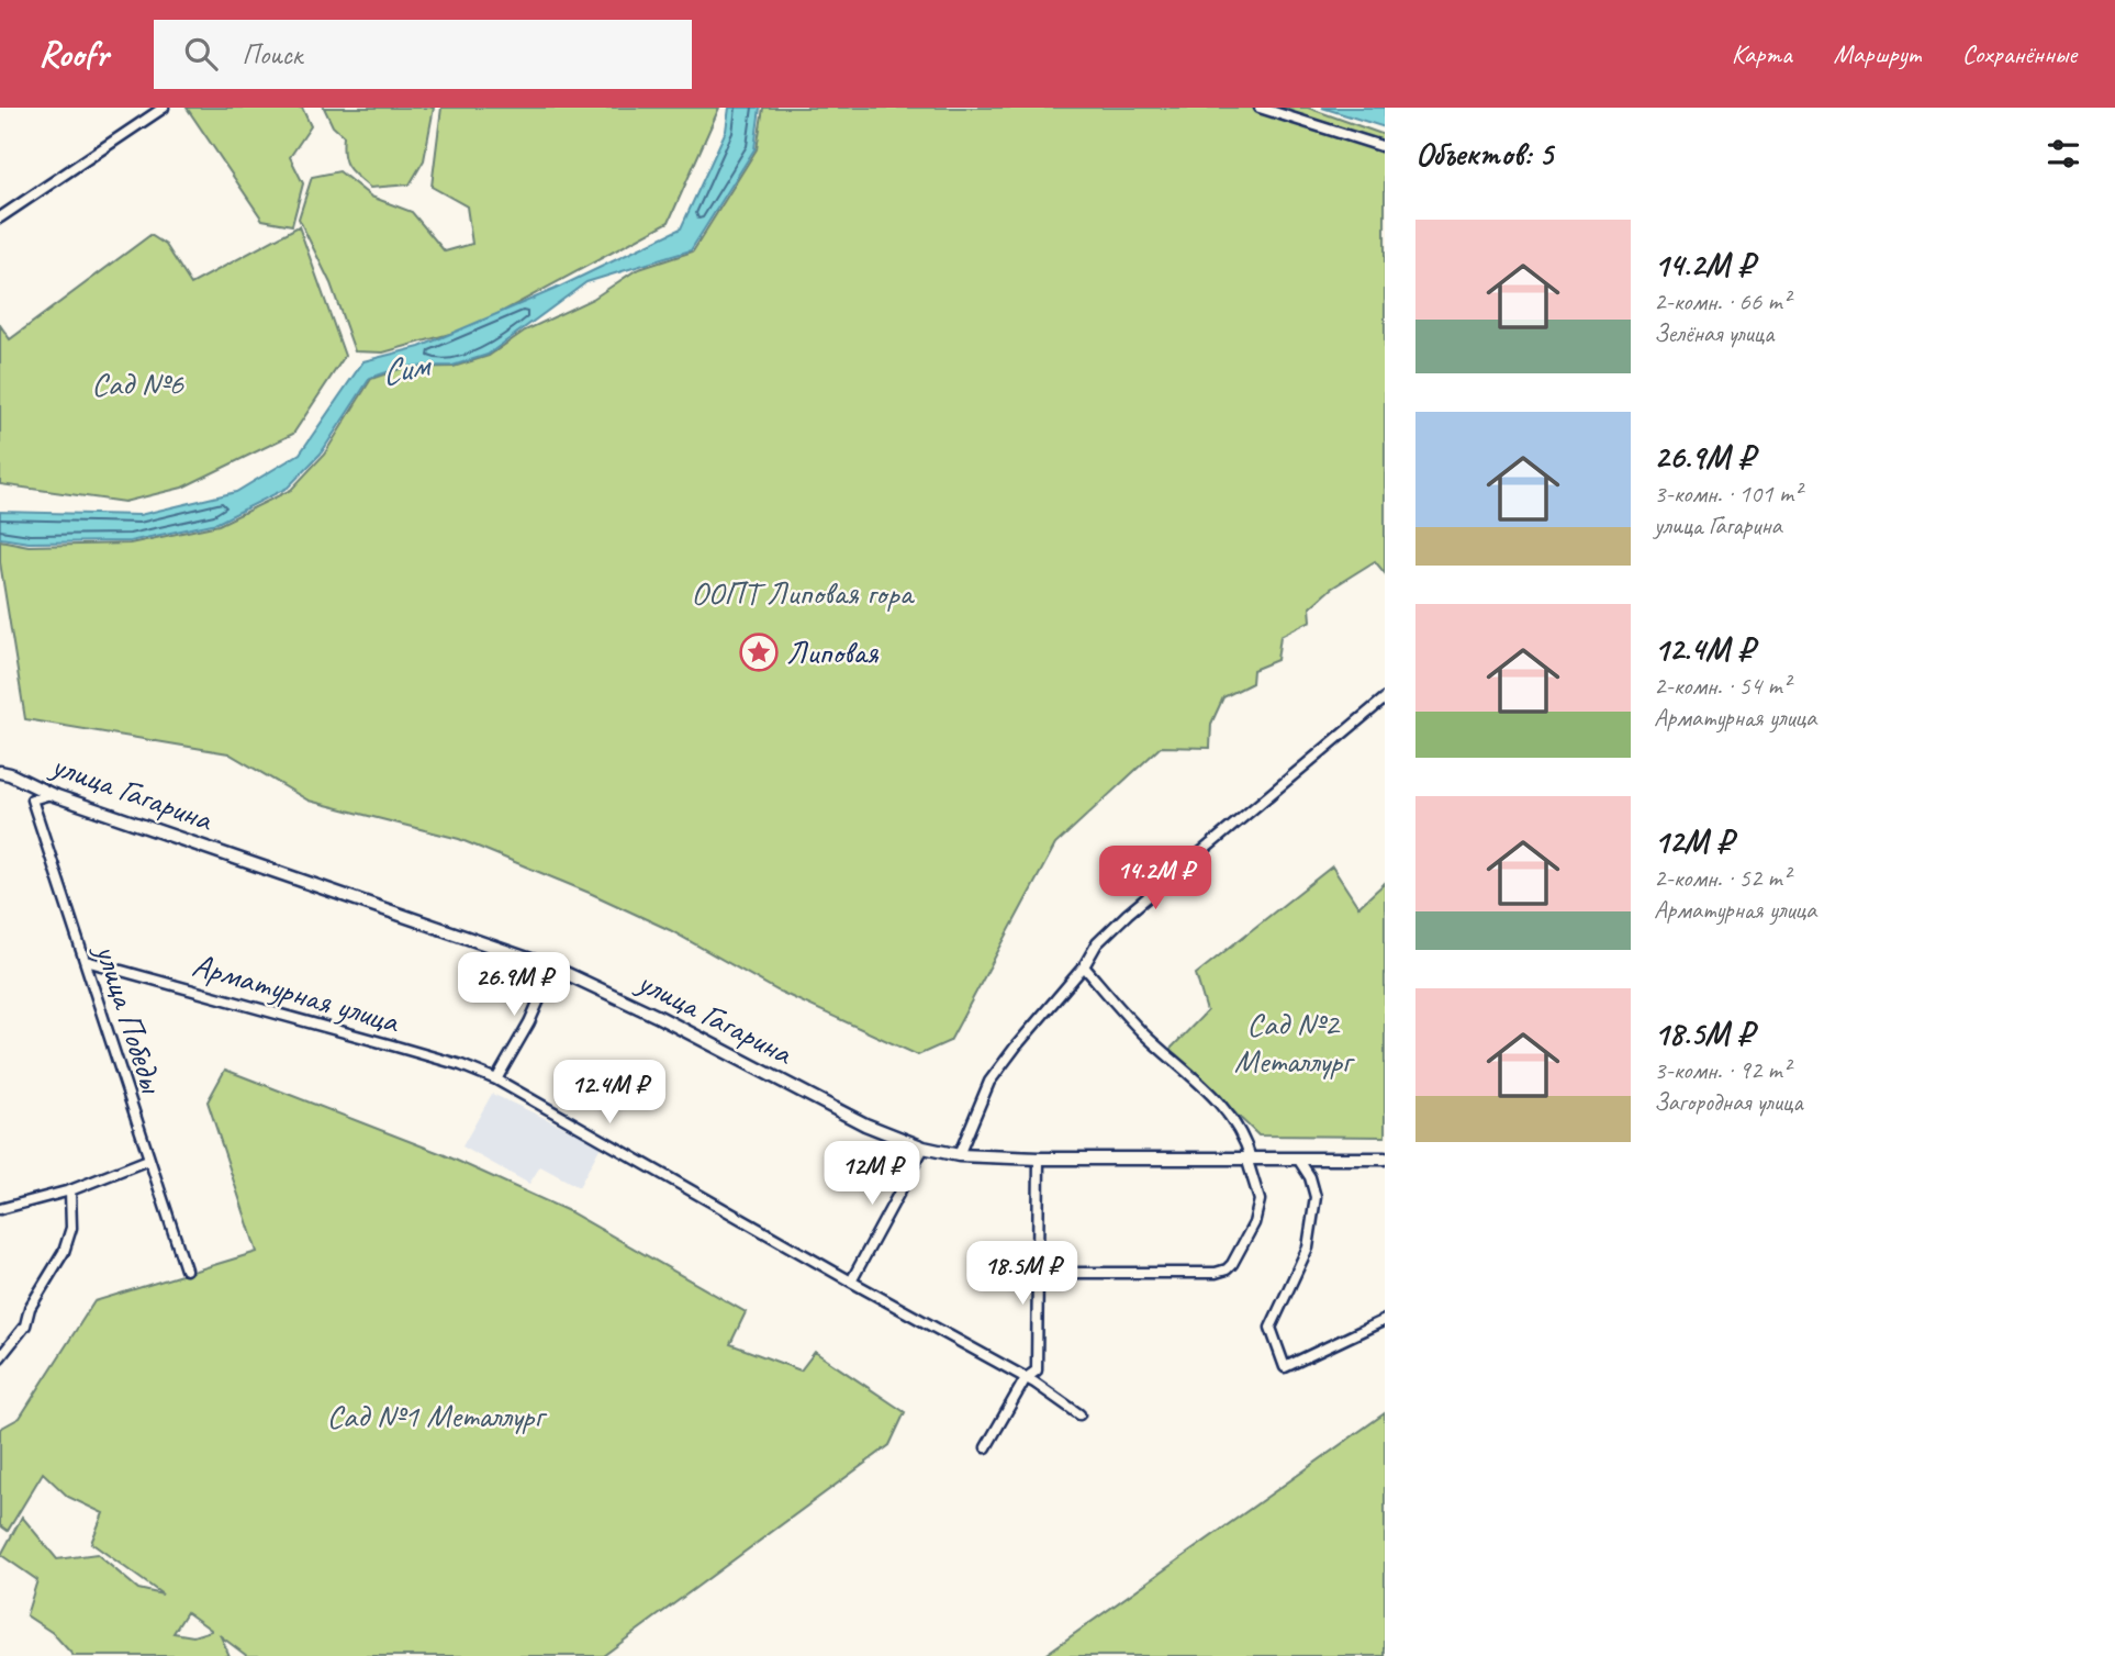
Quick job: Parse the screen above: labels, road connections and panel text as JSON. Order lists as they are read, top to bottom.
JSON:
{
  "streets": {
    "street": ["улица Гагарина", "Арматурная улица", "улица Победы"]
  },
  "crossings": [
    ["улица Гагарина", "улица Победы"],
    ["Арматурная улица", "улица Победы"]
  ],
  "water": ["Сим"],
  "parks": [
    "Сад №6",
    "ООПТ Липовая гора",
    "Сад №2 Металлург",
    "Сад №1 Металлург"
  ],
  "places": {
    "place": ["Липовая"]
  },
  "page": {
    "header": "Roofr",
    "search": "Поиск",
    "nav": ["Карта", "Маршрут", "Сохранённые"],
    "heading": "Объектов: 5",
    "list": [
      {
        "name": "14.2M ₽",
        "note": "2-комн. · 66 m² · Зелёная улица"
      },
      {
        "name": "26.9M ₽",
        "note": "3-комн. · 101 m² · улица Гагарина"
      },
      {
        "name": "12.4M ₽",
        "note": "2-комн. · 54 m² · Арматурная улица"
      },
      {
        "name": "12M ₽",
        "note": "2-комн. · 52 m² · Арматурная улица"
      },
      {
        "name": "18.5M ₽",
        "note": "3-комн. · 92 m² · Загородная улица"
      }
    ],
    "price": [
      "14.2M ₽",
      "26.9M ₽",
      "12.4M ₽",
      "12M ₽",
      "18.5M ₽"
    ]
  }
}
